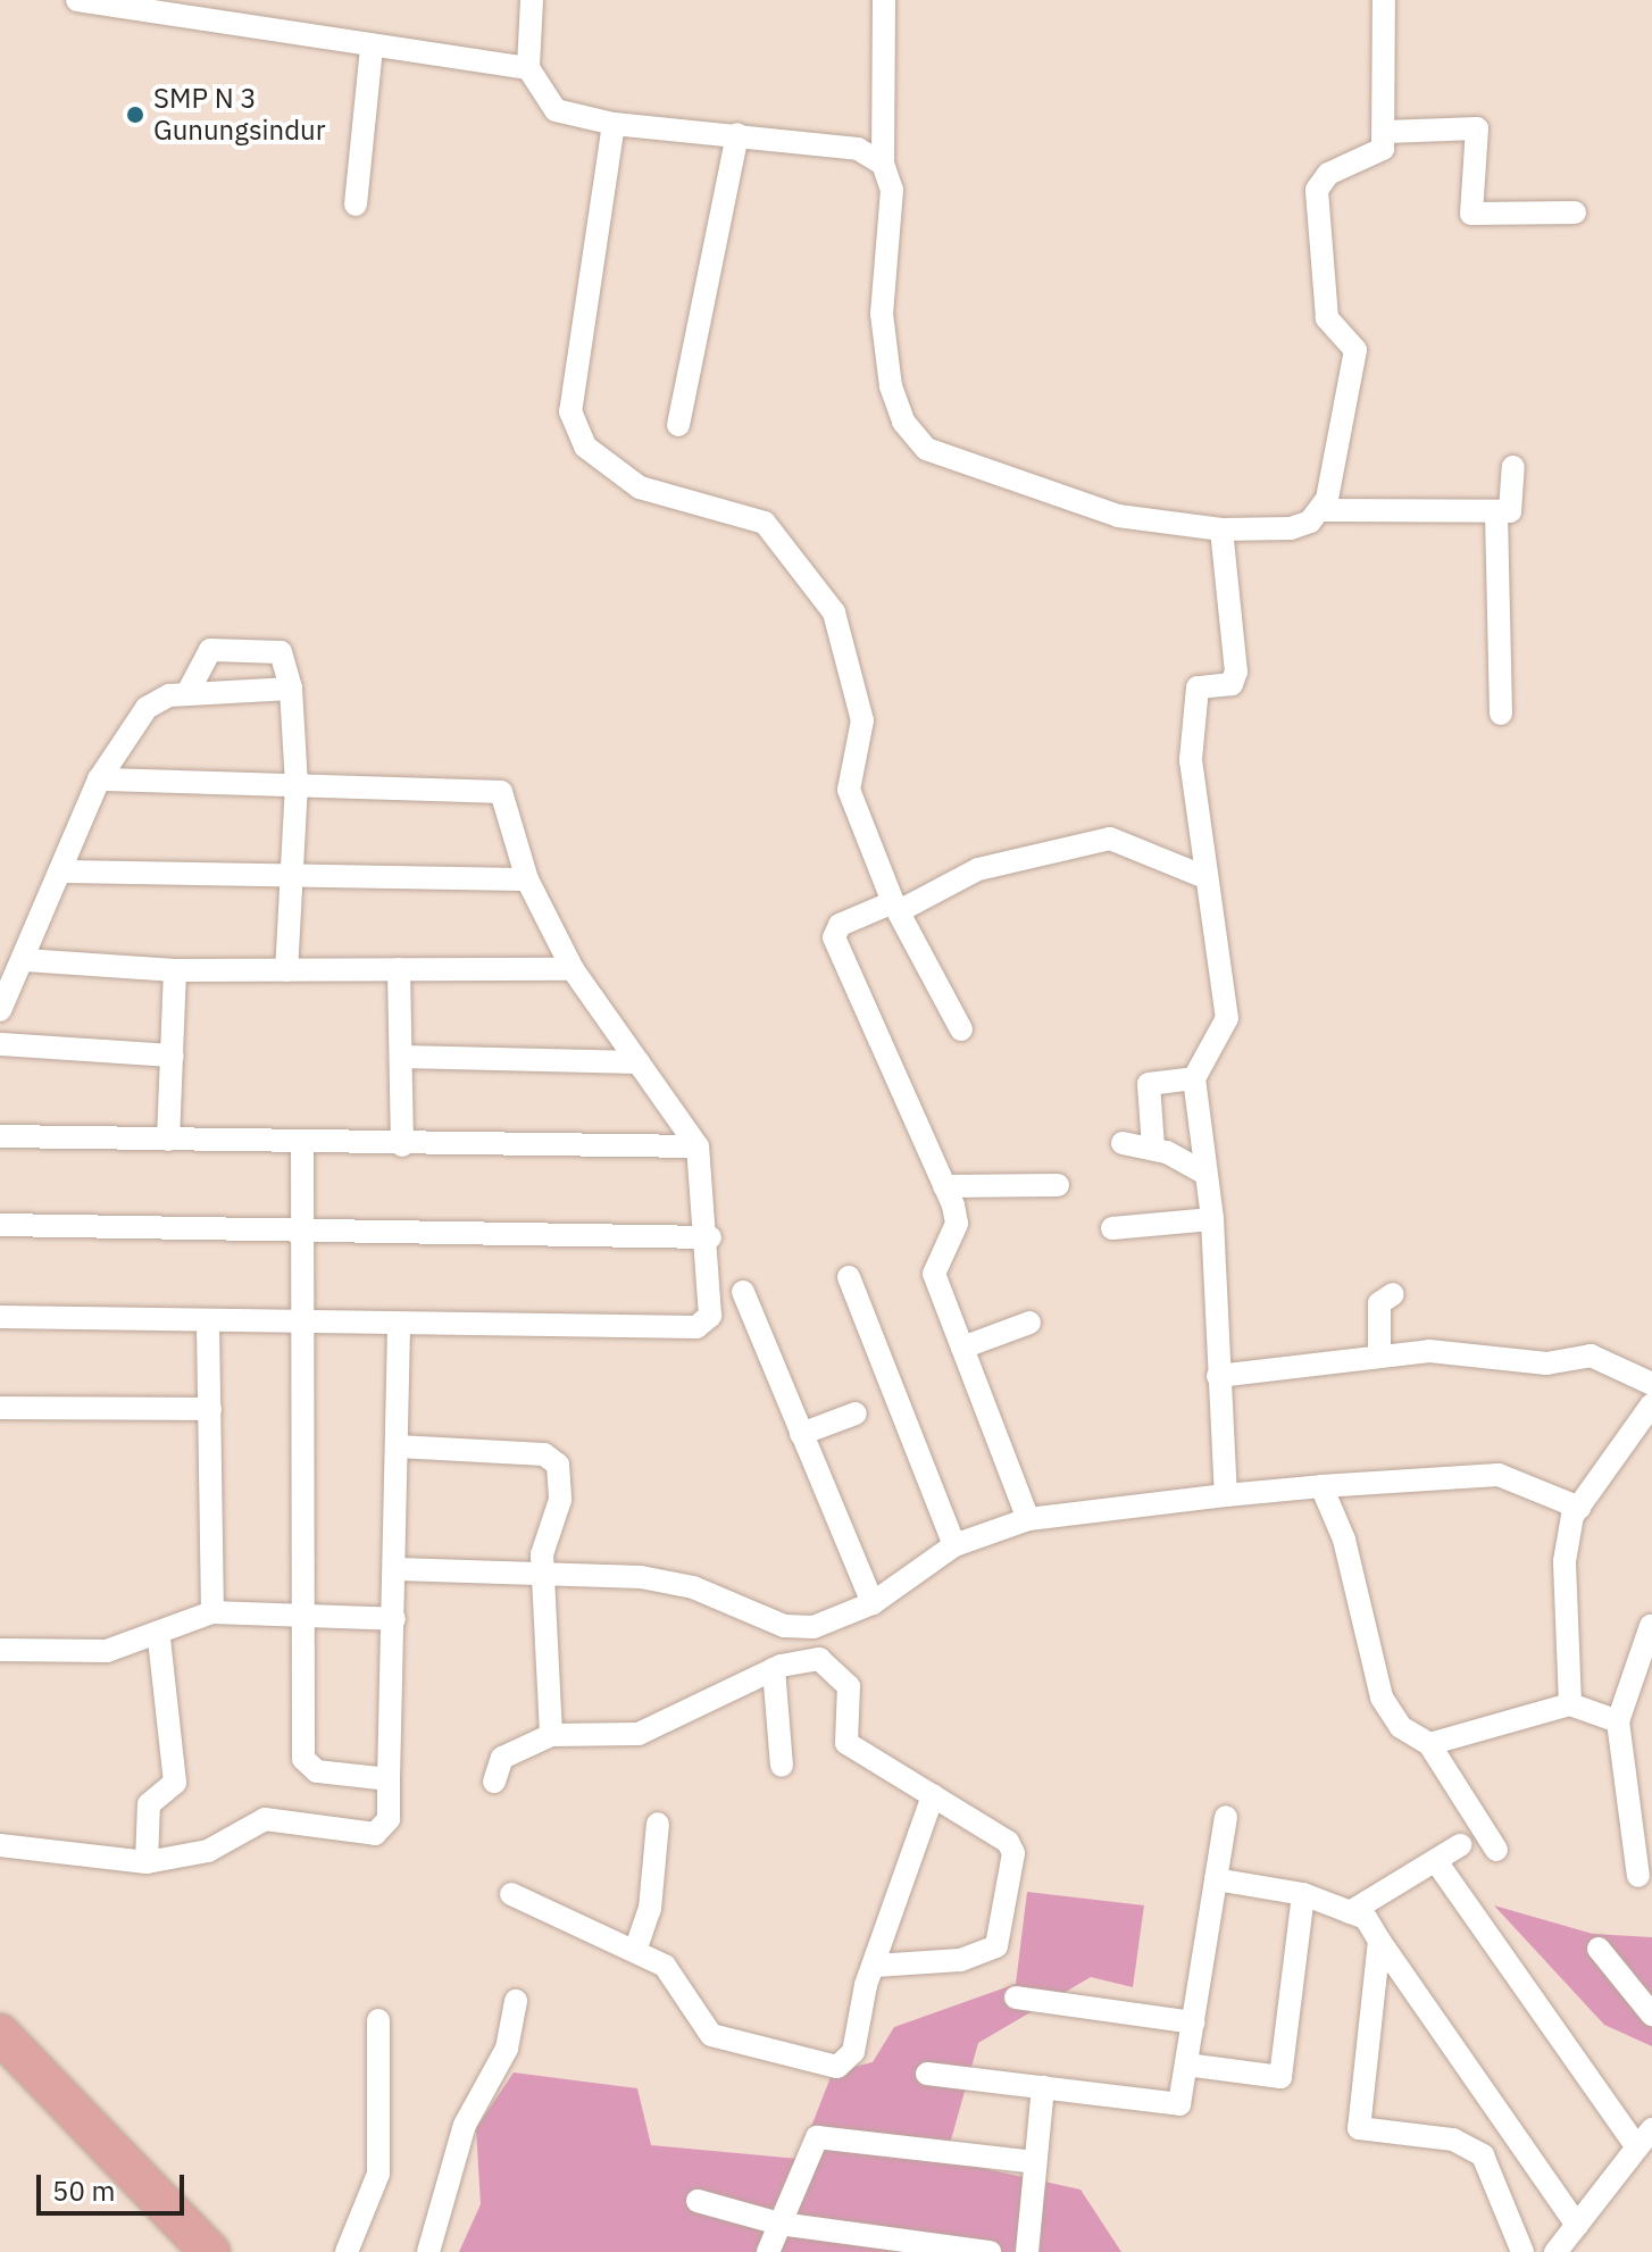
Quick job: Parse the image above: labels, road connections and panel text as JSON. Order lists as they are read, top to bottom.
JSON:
{
  "places": ["SMP N 3 Gunungsindur"],
  "scale_bar": "50 m"
}
